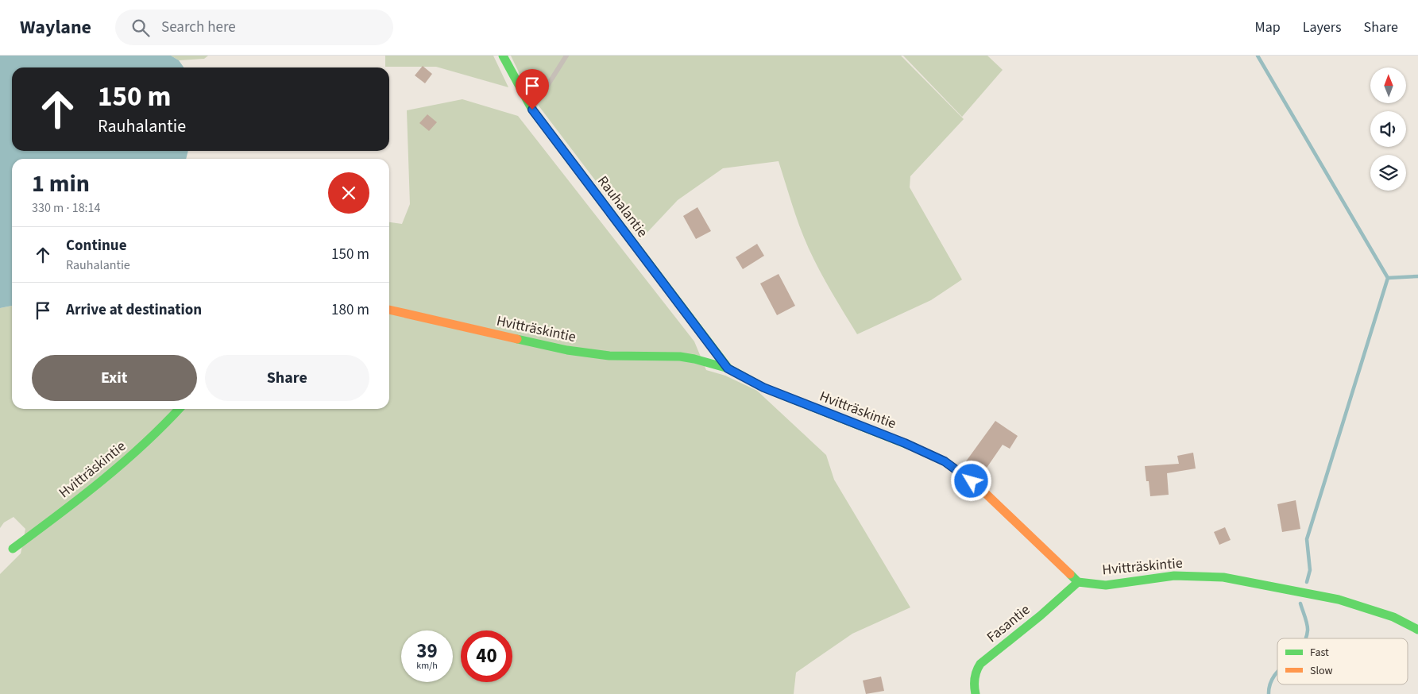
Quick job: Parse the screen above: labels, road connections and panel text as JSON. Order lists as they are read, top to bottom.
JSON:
{
  "streets": {
    "street": ["Rauhalantie", "Hvitträskintie", "Fasantie"]
  },
  "crossings": [
    ["Rauhalantie", "Hvitträskintie"],
    ["Hvitträskintie", "Fasantie"]
  ],
  "legend": ["Fast", "Slow"],
  "north": "top",
  "page": {
    "header": "Waylane",
    "search": "Search here",
    "nav": ["Map", "Layers", "Share"],
    "turn": ["150 m", "Rauhalantie"],
    "heading": ["1 min", "330 m · 18:14"],
    "list": [
      {
        "name": "Continue",
        "note": "Rauhalantie",
        "value": "150 m"
      },
      {
        "name": "Arrive at destination",
        "value": "180 m"
      }
    ],
    "buttons": ["Exit", "Share"],
    "speed": "39 km/h",
    "limit": "40"
  }
}
